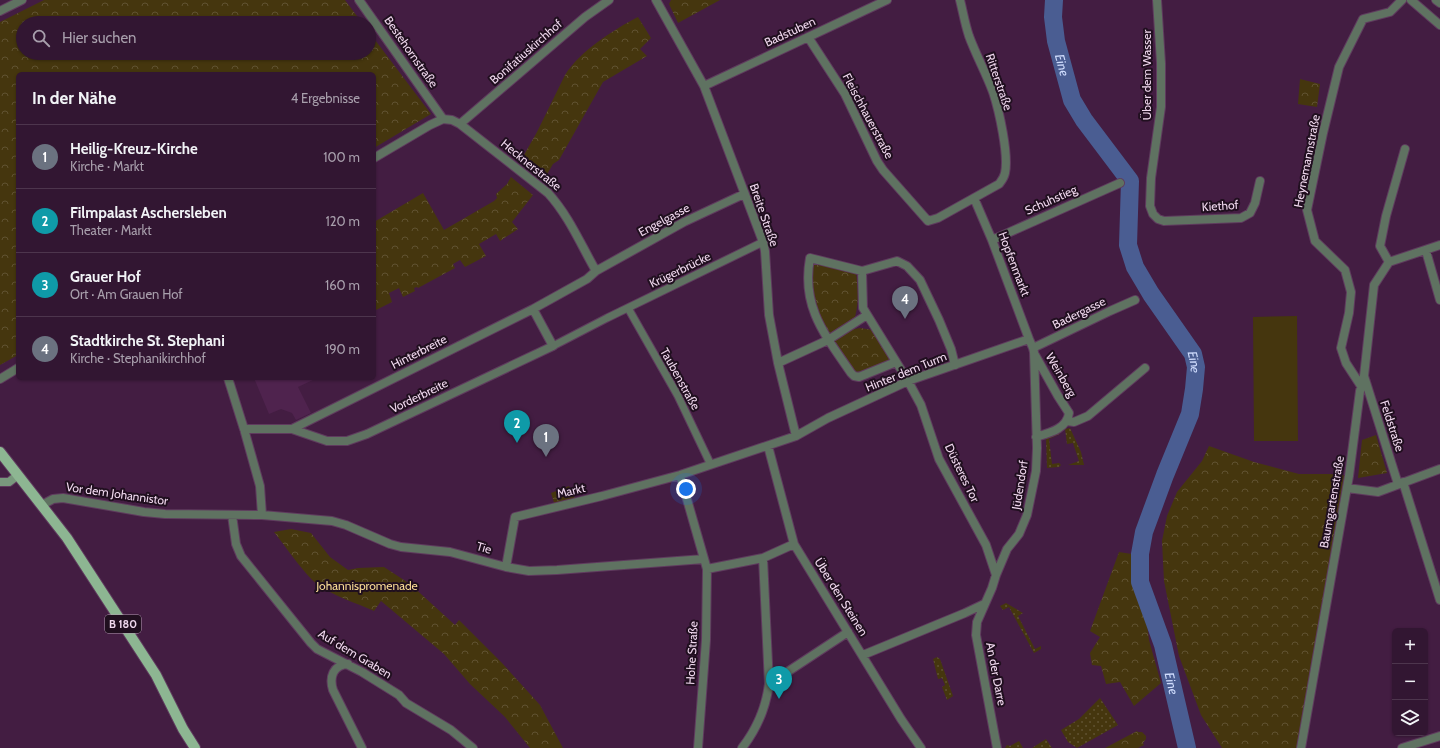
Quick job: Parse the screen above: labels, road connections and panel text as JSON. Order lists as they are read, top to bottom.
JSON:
{
  "streets": {
    "main road": ["B 180"],
    "street": [
      "Badstuben",
      "Bestehornstraße",
      "Bonifatiuskirchhof",
      "Über dem Wasser",
      "Ritterstraße",
      "Fleischhauerstraße",
      "Heynemannstraße",
      "Hecknerstraße",
      "Schuhstieg",
      "Kiethof",
      "Breite Straße",
      "Engelgasse",
      "Hopfenmarkt",
      "Krügerbrücke",
      "Badergasse",
      "Hinterbreite",
      "Hinter dem Turm",
      "Weinberg",
      "Taubenstraße",
      "Vorderbreite",
      "Feldstraße",
      "Düsteres Tor",
      "Jüdendorf",
      "Markt",
      "Vor dem Johannistor",
      "Baumgartenstraße",
      "Tie",
      "Über den Steinen",
      "Hohe Straße",
      "Auf dem Graben",
      "An der Darre"
    ]
  },
  "crossings": [
    ["Badstuben", "Fleischhauerstraße"],
    ["Badstuben", "Breite Straße"],
    ["Bestehornstraße", "Hecknerstraße"],
    ["Bonifatiuskirchhof", "Hecknerstraße"],
    ["Über dem Wasser", "Kiethof"],
    ["Ritterstraße", "Fleischhauerstraße"],
    ["Ritterstraße", "Hopfenmarkt"],
    ["Fleischhauerstraße", "Hopfenmarkt"],
    ["Heynemannstraße", "Baumgartenstraße"],
    ["Hecknerstraße", "Engelgasse"],
    ["Hecknerstraße", "Hinterbreite"],
    ["Schuhstieg", "Hopfenmarkt"],
    ["Breite Straße", "Engelgasse"],
    ["Breite Straße", "Krügerbrücke"],
    ["Breite Straße", "Hinter dem Turm"],
    ["Breite Straße", "Markt"],
    ["Engelgasse", "Hinterbreite"],
    ["Hopfenmarkt", "Hinter dem Turm"],
    ["Hopfenmarkt", "Weinberg"],
    ["Krügerbrücke", "Taubenstraße"],
    ["Krügerbrücke", "Vorderbreite"],
    ["Badergasse", "Weinberg"],
    ["Hinterbreite", "Vorderbreite"],
    ["Hinter dem Turm", "Weinberg"],
    ["Hinter dem Turm", "Düsteres Tor"],
    ["Hinter dem Turm", "Markt"],
    ["Weinberg", "Jüdendorf"],
    ["Taubenstraße", "Markt"],
    ["Feldstraße", "Baumgartenstraße"],
    ["Düsteres Tor", "An der Darre"],
    ["Jüdendorf", "An der Darre"],
    ["Markt", "Tie"],
    ["Markt", "Über den Steinen"],
    ["Vor dem Johannistor", "Tie"],
    ["Vor dem Johannistor", "B 180"],
    ["Vor dem Johannistor", "Auf dem Graben"],
    ["Tie", "Hohe Straße"]
  ],
  "water": ["Eine"],
  "parks": ["Johannispromenade"],
  "page": {
    "search": "Hier suchen",
    "heading": ["In der Nähe", "4 Ergebnisse"],
    "list": [
      {
        "mark": "1",
        "name": "Heilig-Kreuz-Kirche",
        "note": "Kirche · Markt",
        "value": "100 m"
      },
      {
        "mark": "2",
        "name": "Filmpalast Aschersleben",
        "note": "Theater · Markt",
        "value": "120 m"
      },
      {
        "mark": "3",
        "name": "Grauer Hof",
        "note": "Ort · Am Grauen Hof",
        "value": "160 m"
      },
      {
        "mark": "4",
        "name": "Stadtkirche St. Stephani",
        "note": "Kirche · Stephanikirchhof",
        "value": "190 m"
      }
    ],
    "pins": [
      "4",
      "2",
      "1",
      "3"
    ],
    "map_buttons": ["+", "−"]
  }
}
